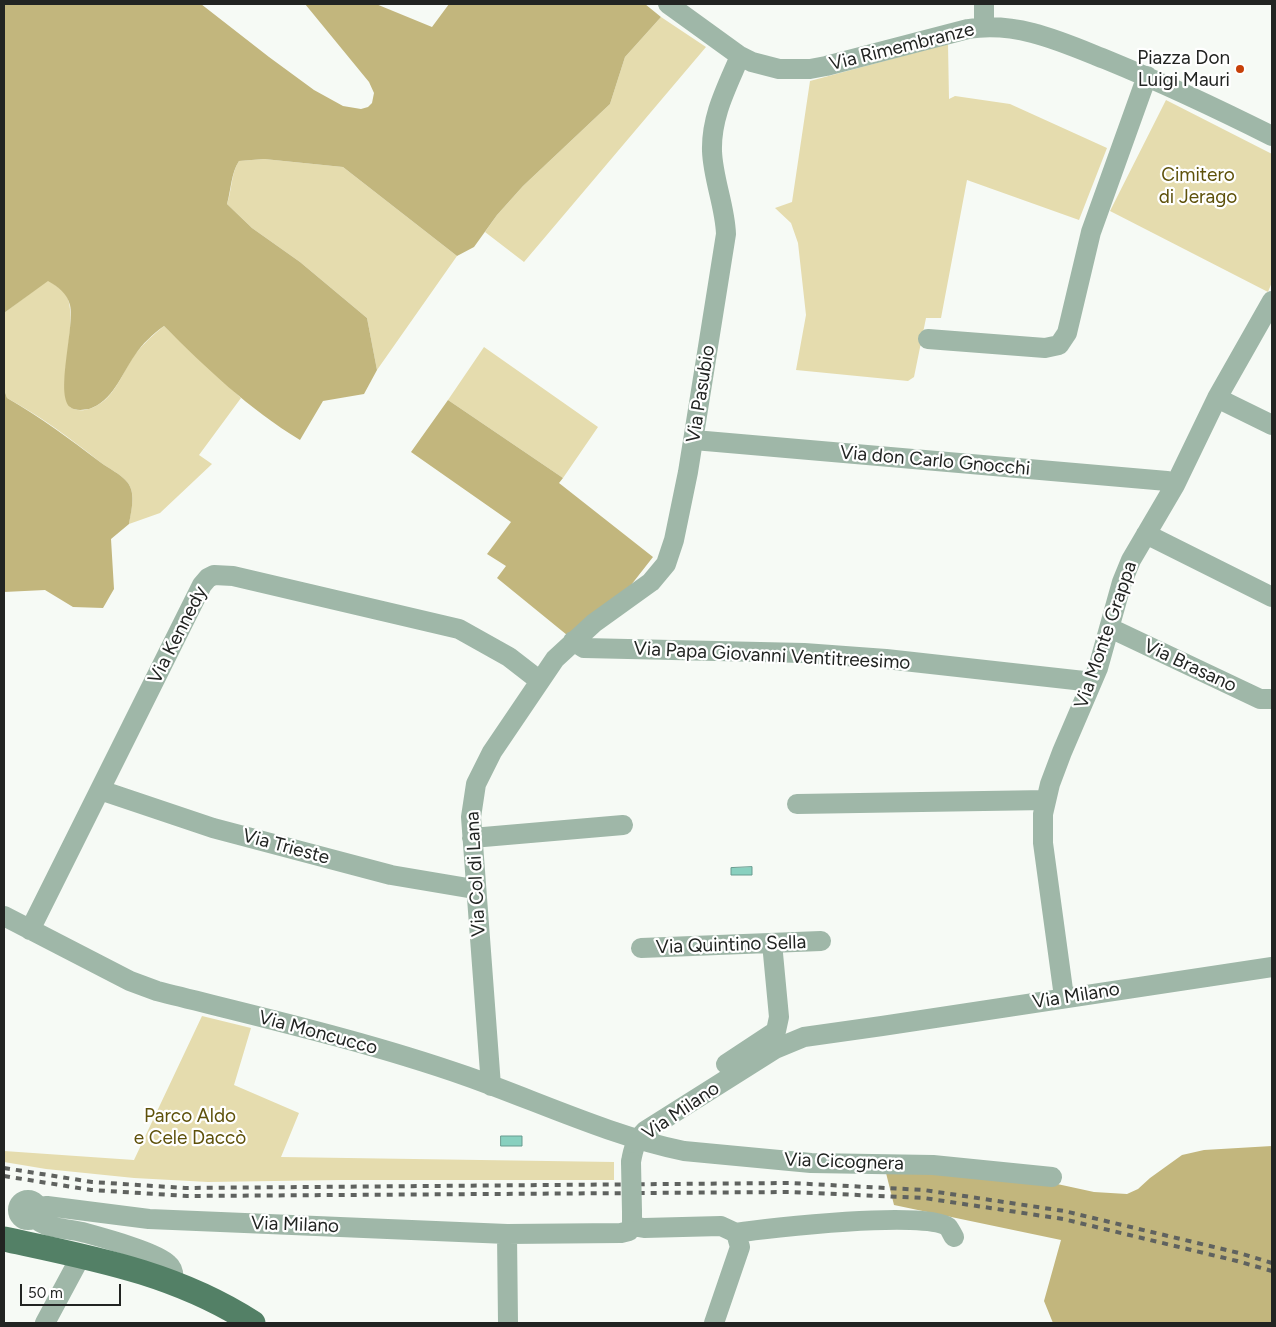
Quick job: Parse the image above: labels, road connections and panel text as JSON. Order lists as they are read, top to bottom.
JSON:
{
  "streets": {
    "street": [
      "Via Rimembranze",
      "Via Pasubio",
      "Via don Carlo Gnocchi",
      "Via Kennedy",
      "Via Monte Grappa",
      "Via Papa Giovanni Ventitreesimo",
      "Via Brasano",
      "Via Trieste",
      "Via Col di Lana",
      "Via Quintino Sella",
      "Via Milano",
      "Via Moncucco",
      "Via Cicognera"
    ]
  },
  "crossings": [
    ["Via Rimembranze", "Via Pasubio"],
    ["Via Pasubio", "Via don Carlo Gnocchi"],
    ["Via Pasubio", "Via Kennedy"],
    ["Via Pasubio", "Via Papa Giovanni Ventitreesimo"],
    ["Via Pasubio", "Via Col di Lana"],
    ["Via don Carlo Gnocchi", "Via Monte Grappa"],
    ["Via Kennedy", "Via Trieste"],
    ["Via Kennedy", "Via Col di Lana"],
    ["Via Kennedy", "Via Moncucco"],
    ["Via Monte Grappa", "Via Papa Giovanni Ventitreesimo"],
    ["Via Monte Grappa", "Via Brasano"],
    ["Via Monte Grappa", "Via Milano"],
    ["Via Trieste", "Via Col di Lana"],
    ["Via Col di Lana", "Via Moncucco"],
    ["Via Milano", "Via Moncucco"],
    ["Via Milano", "Via Cicognera"],
    ["Via Moncucco", "Via Cicognera"]
  ],
  "parks": ["Cimitero di Jerago", "Parco Aldo e Cele Daccò"],
  "places": ["Piazza Don Luigi Mauri"],
  "scale_bar": "50 m"
}
